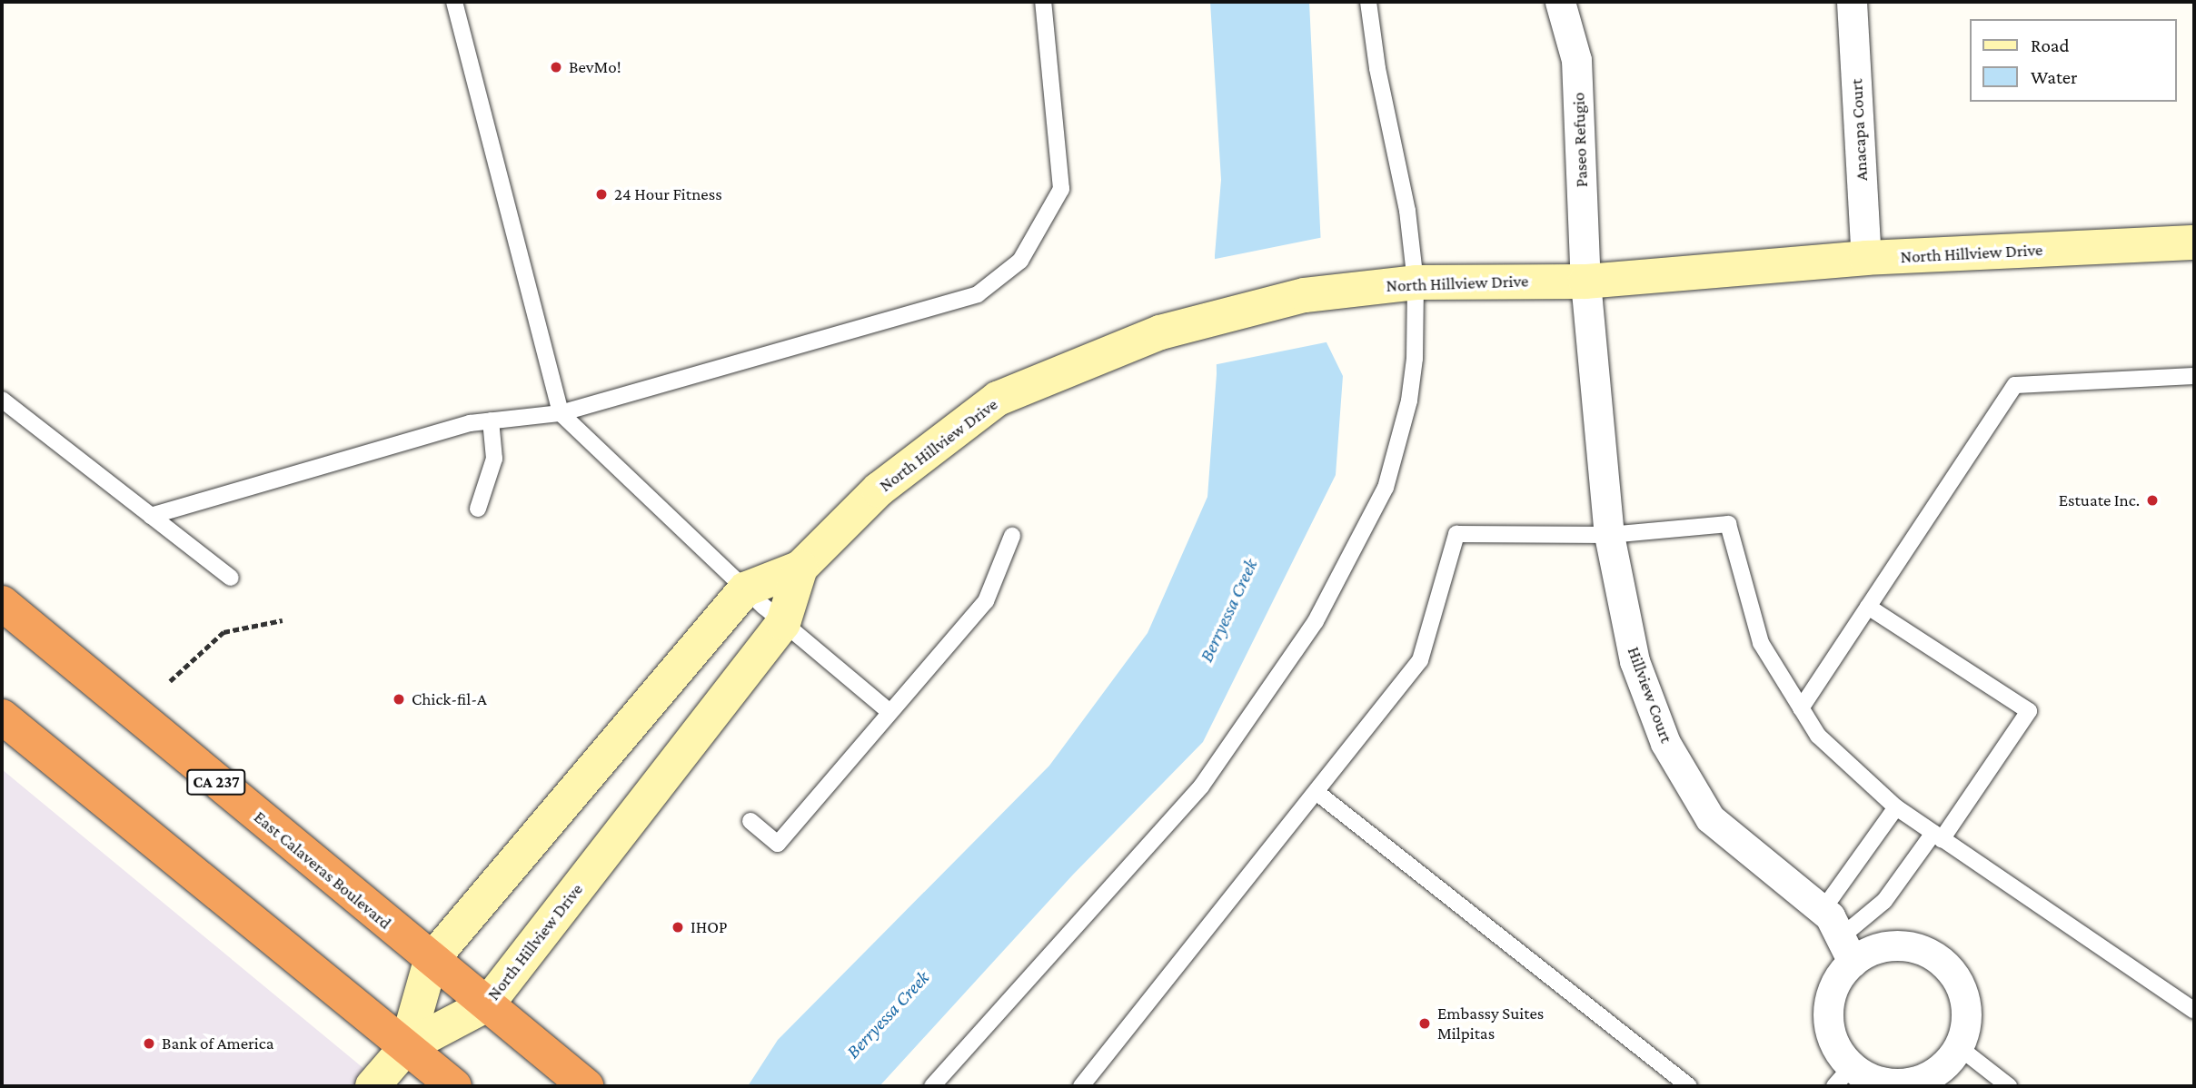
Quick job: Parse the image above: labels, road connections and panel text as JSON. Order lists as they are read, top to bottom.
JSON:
{
  "streets": {
    "highway": ["CA 237", "East Calaveras Boulevard"],
    "street": [
      "Anacapa Court",
      "Paseo Refugio",
      "North Hillview Drive",
      "Hillview Court"
    ]
  },
  "crossings": [
    ["Anacapa Court", "North Hillview Drive"],
    ["Paseo Refugio", "North Hillview Drive"],
    ["Paseo Refugio", "Hillview Court"],
    ["North Hillview Drive", "Hillview Court"],
    ["North Hillview Drive", "East Calaveras Boulevard"]
  ],
  "water": ["Berryessa Creek"],
  "places": [
    "BevMo!",
    "24 Hour Fitness",
    "Estuate Inc.",
    "Chick-fil-A",
    "IHOP",
    "Embassy Suites Milpitas",
    "Bank of America"
  ],
  "legend": ["Road", "Water"]
}
